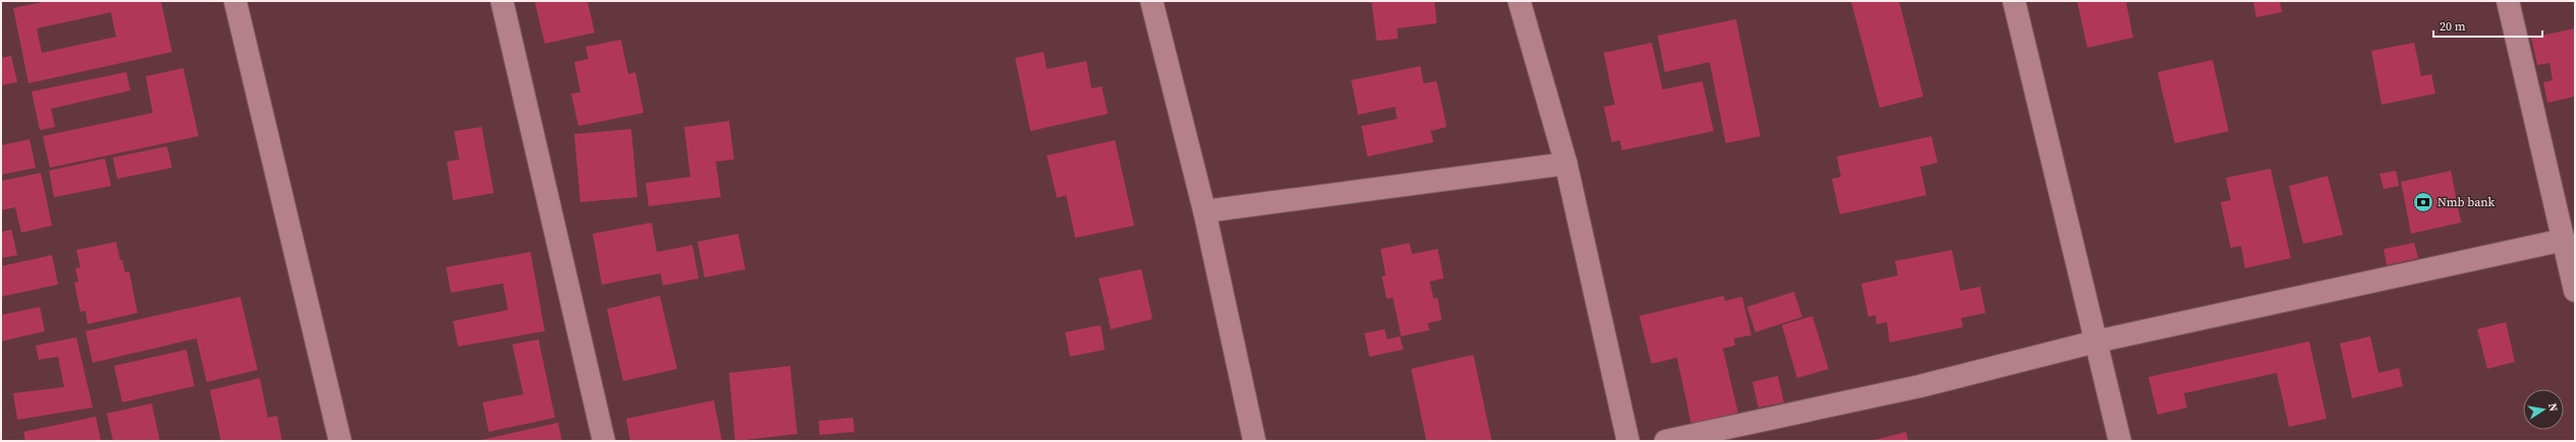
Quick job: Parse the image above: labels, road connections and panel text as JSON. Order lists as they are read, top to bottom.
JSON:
{
  "places": {
    "bank": ["Nmb bank"]
  },
  "scale_bar": "20 m",
  "north": "right"
}
